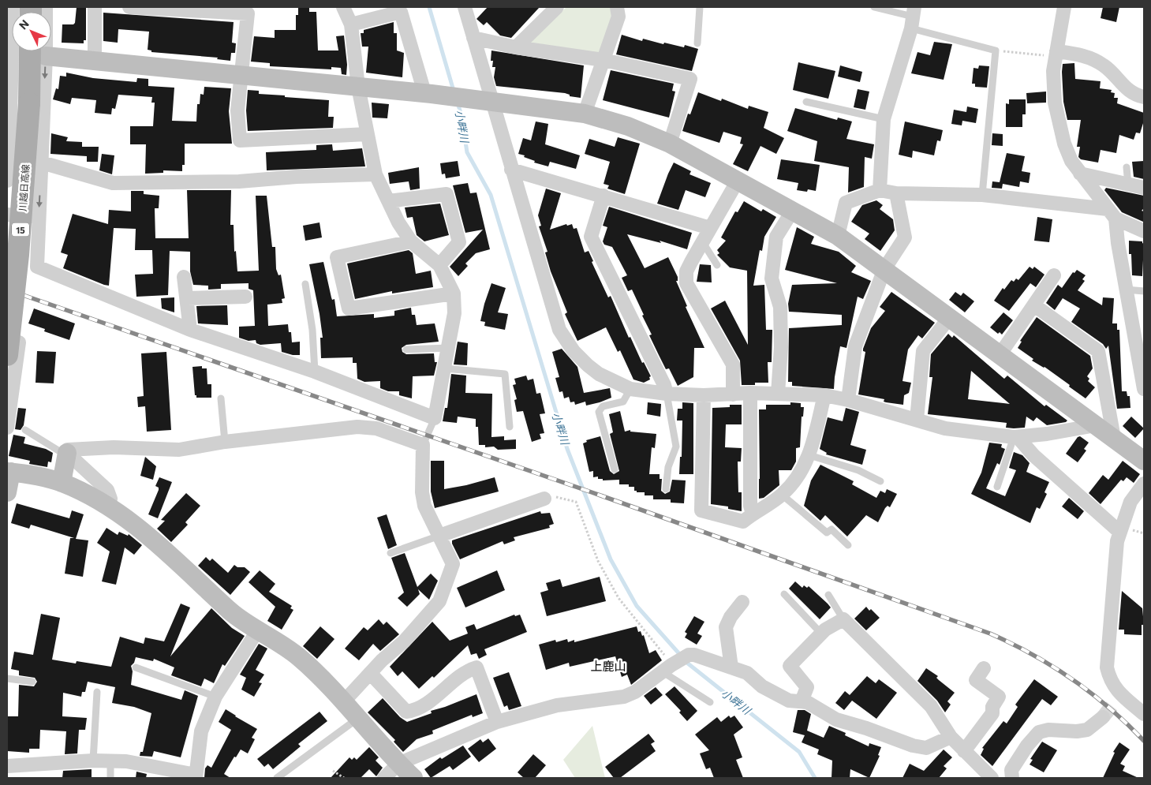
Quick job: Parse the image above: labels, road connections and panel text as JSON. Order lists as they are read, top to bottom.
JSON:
{
  "streets": {
    "main road": ["川越日高線", "15"]
  },
  "districts": ["上鹿山"],
  "water": ["小畔川"],
  "north": "top left"
}
